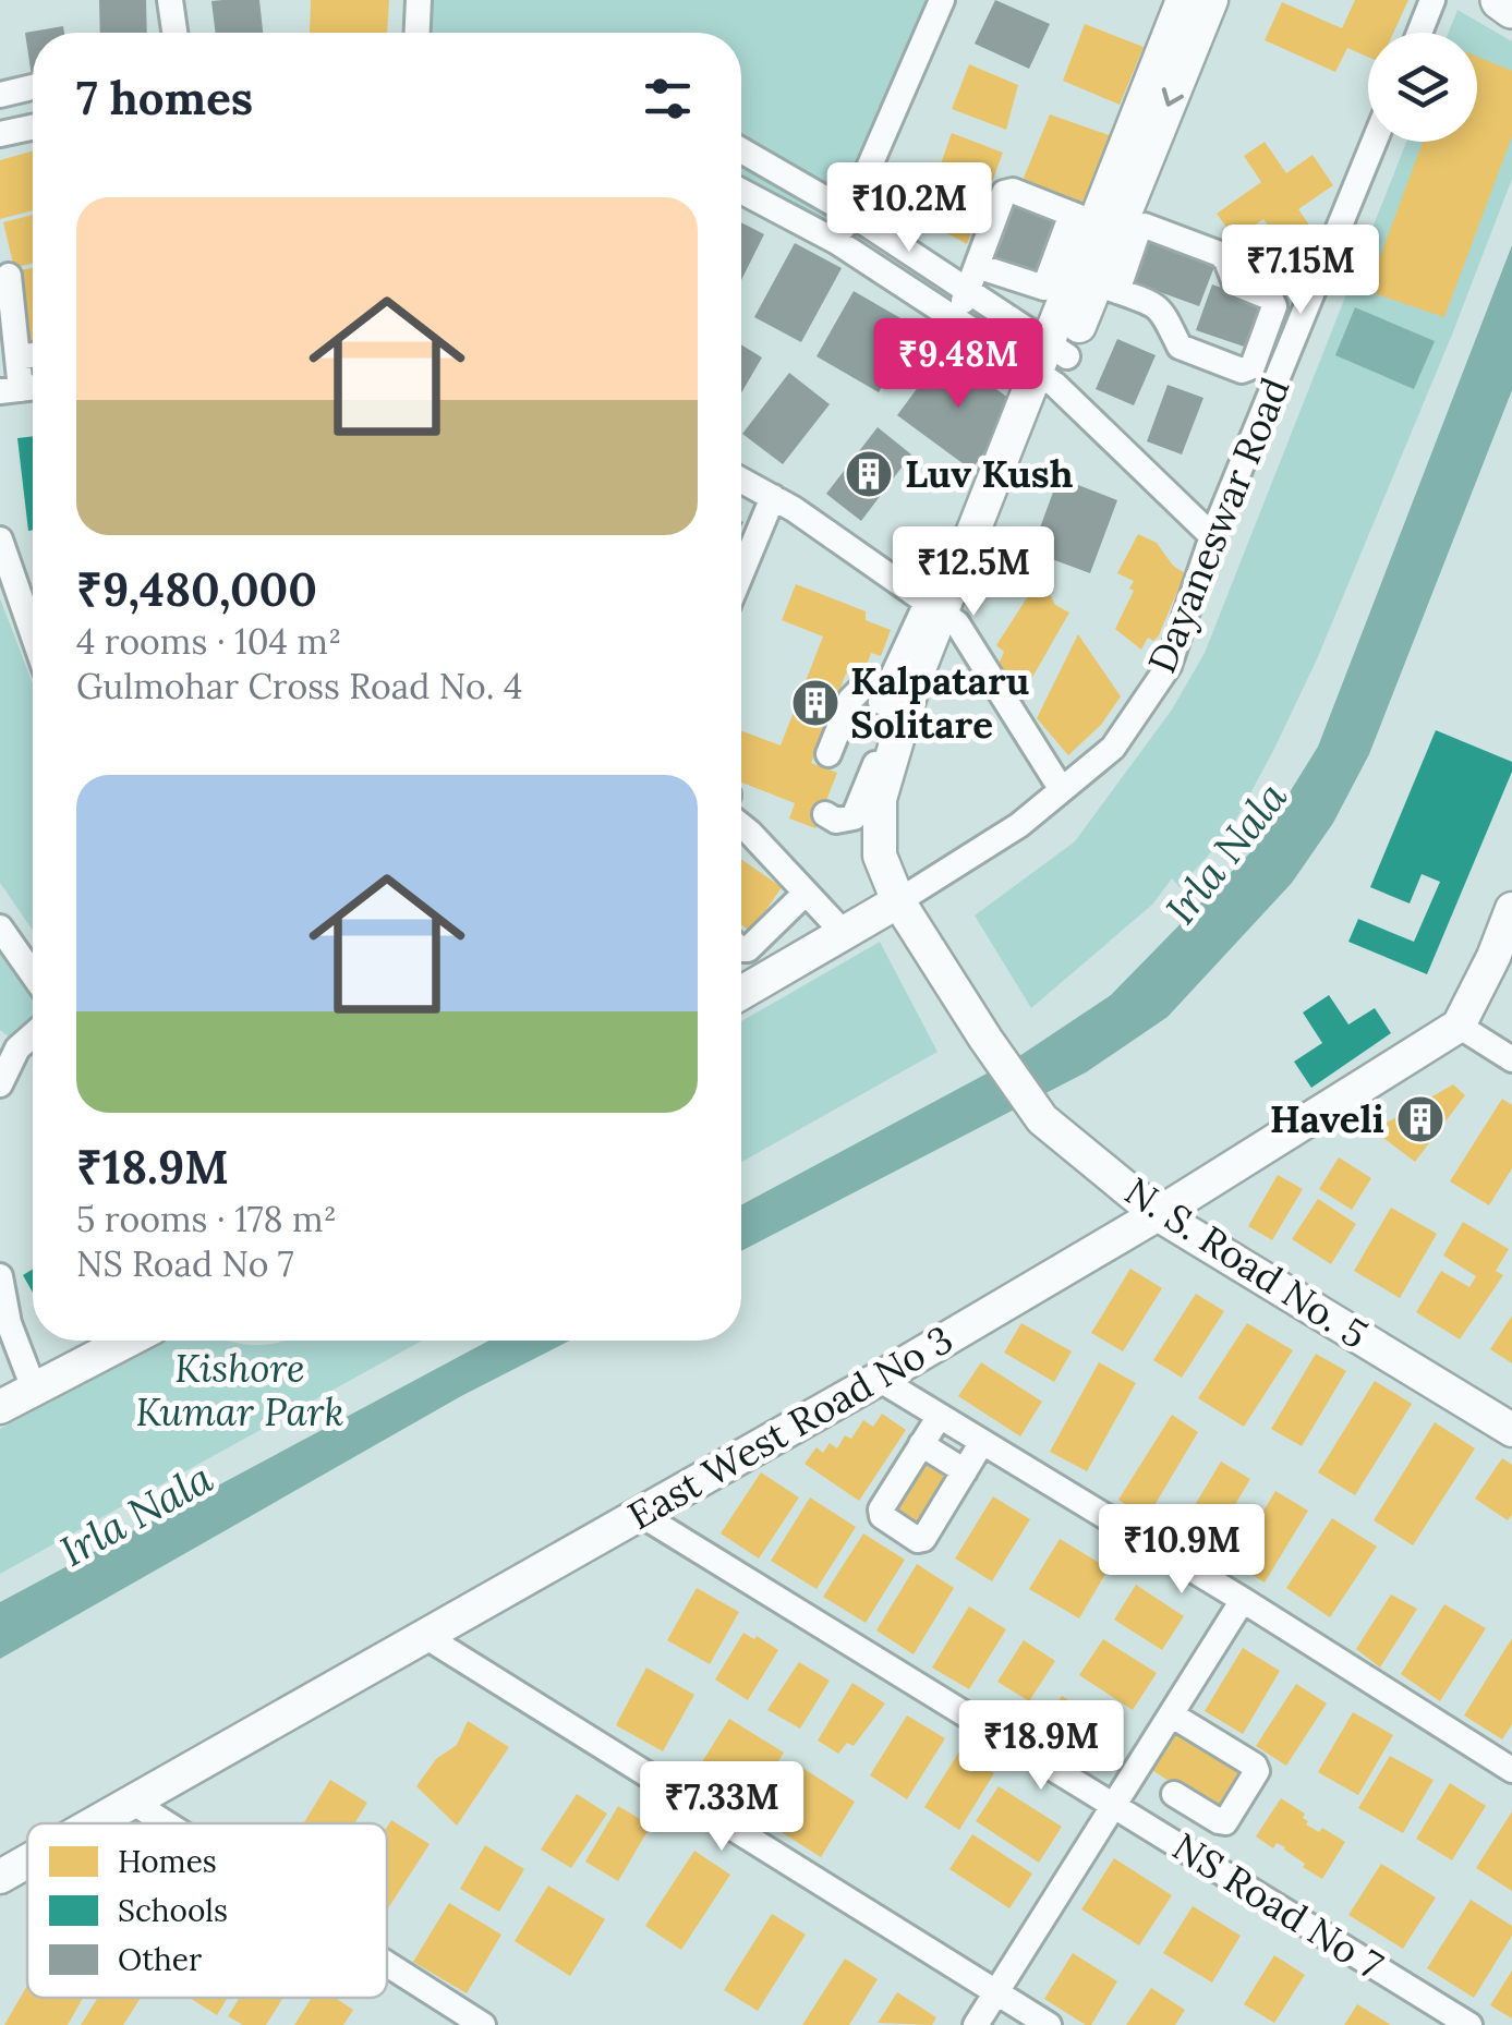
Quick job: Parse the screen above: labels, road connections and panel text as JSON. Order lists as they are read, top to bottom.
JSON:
{
  "streets": {
    "street": [
      "Dayaneswar Road",
      "N. S. Road No. 5",
      "East West Road No 3",
      "NS Road No 7"
    ]
  },
  "crossings": [
    ["Dayaneswar Road", "N. S. Road No. 5"],
    ["N. S. Road No. 5", "East West Road No 3"],
    ["East West Road No 3", "NS Road No 7"]
  ],
  "water": ["Irla Nala"],
  "parks": ["Kishore Kumar Park"],
  "places": {
    "building": ["Luv Kush", "Kalpataru Solitare", "Haveli"]
  },
  "legend": ["Homes", "Schools", "Other"],
  "page": {
    "heading": "7 homes",
    "price": [
      "₹10.2M",
      "₹7.15M",
      "₹9.48M",
      "₹12.5M",
      "₹10.9M",
      "₹18.9M",
      "₹7.33M"
    ],
    "list": [
      {
        "name": "₹9,480,000",
        "note": "4 rooms · 104 m² · Gulmohar Cross Road No. 4"
      },
      {
        "name": "₹18.9M",
        "note": "5 rooms · 178 m² · NS Road No 7"
      }
    ]
  }
}
